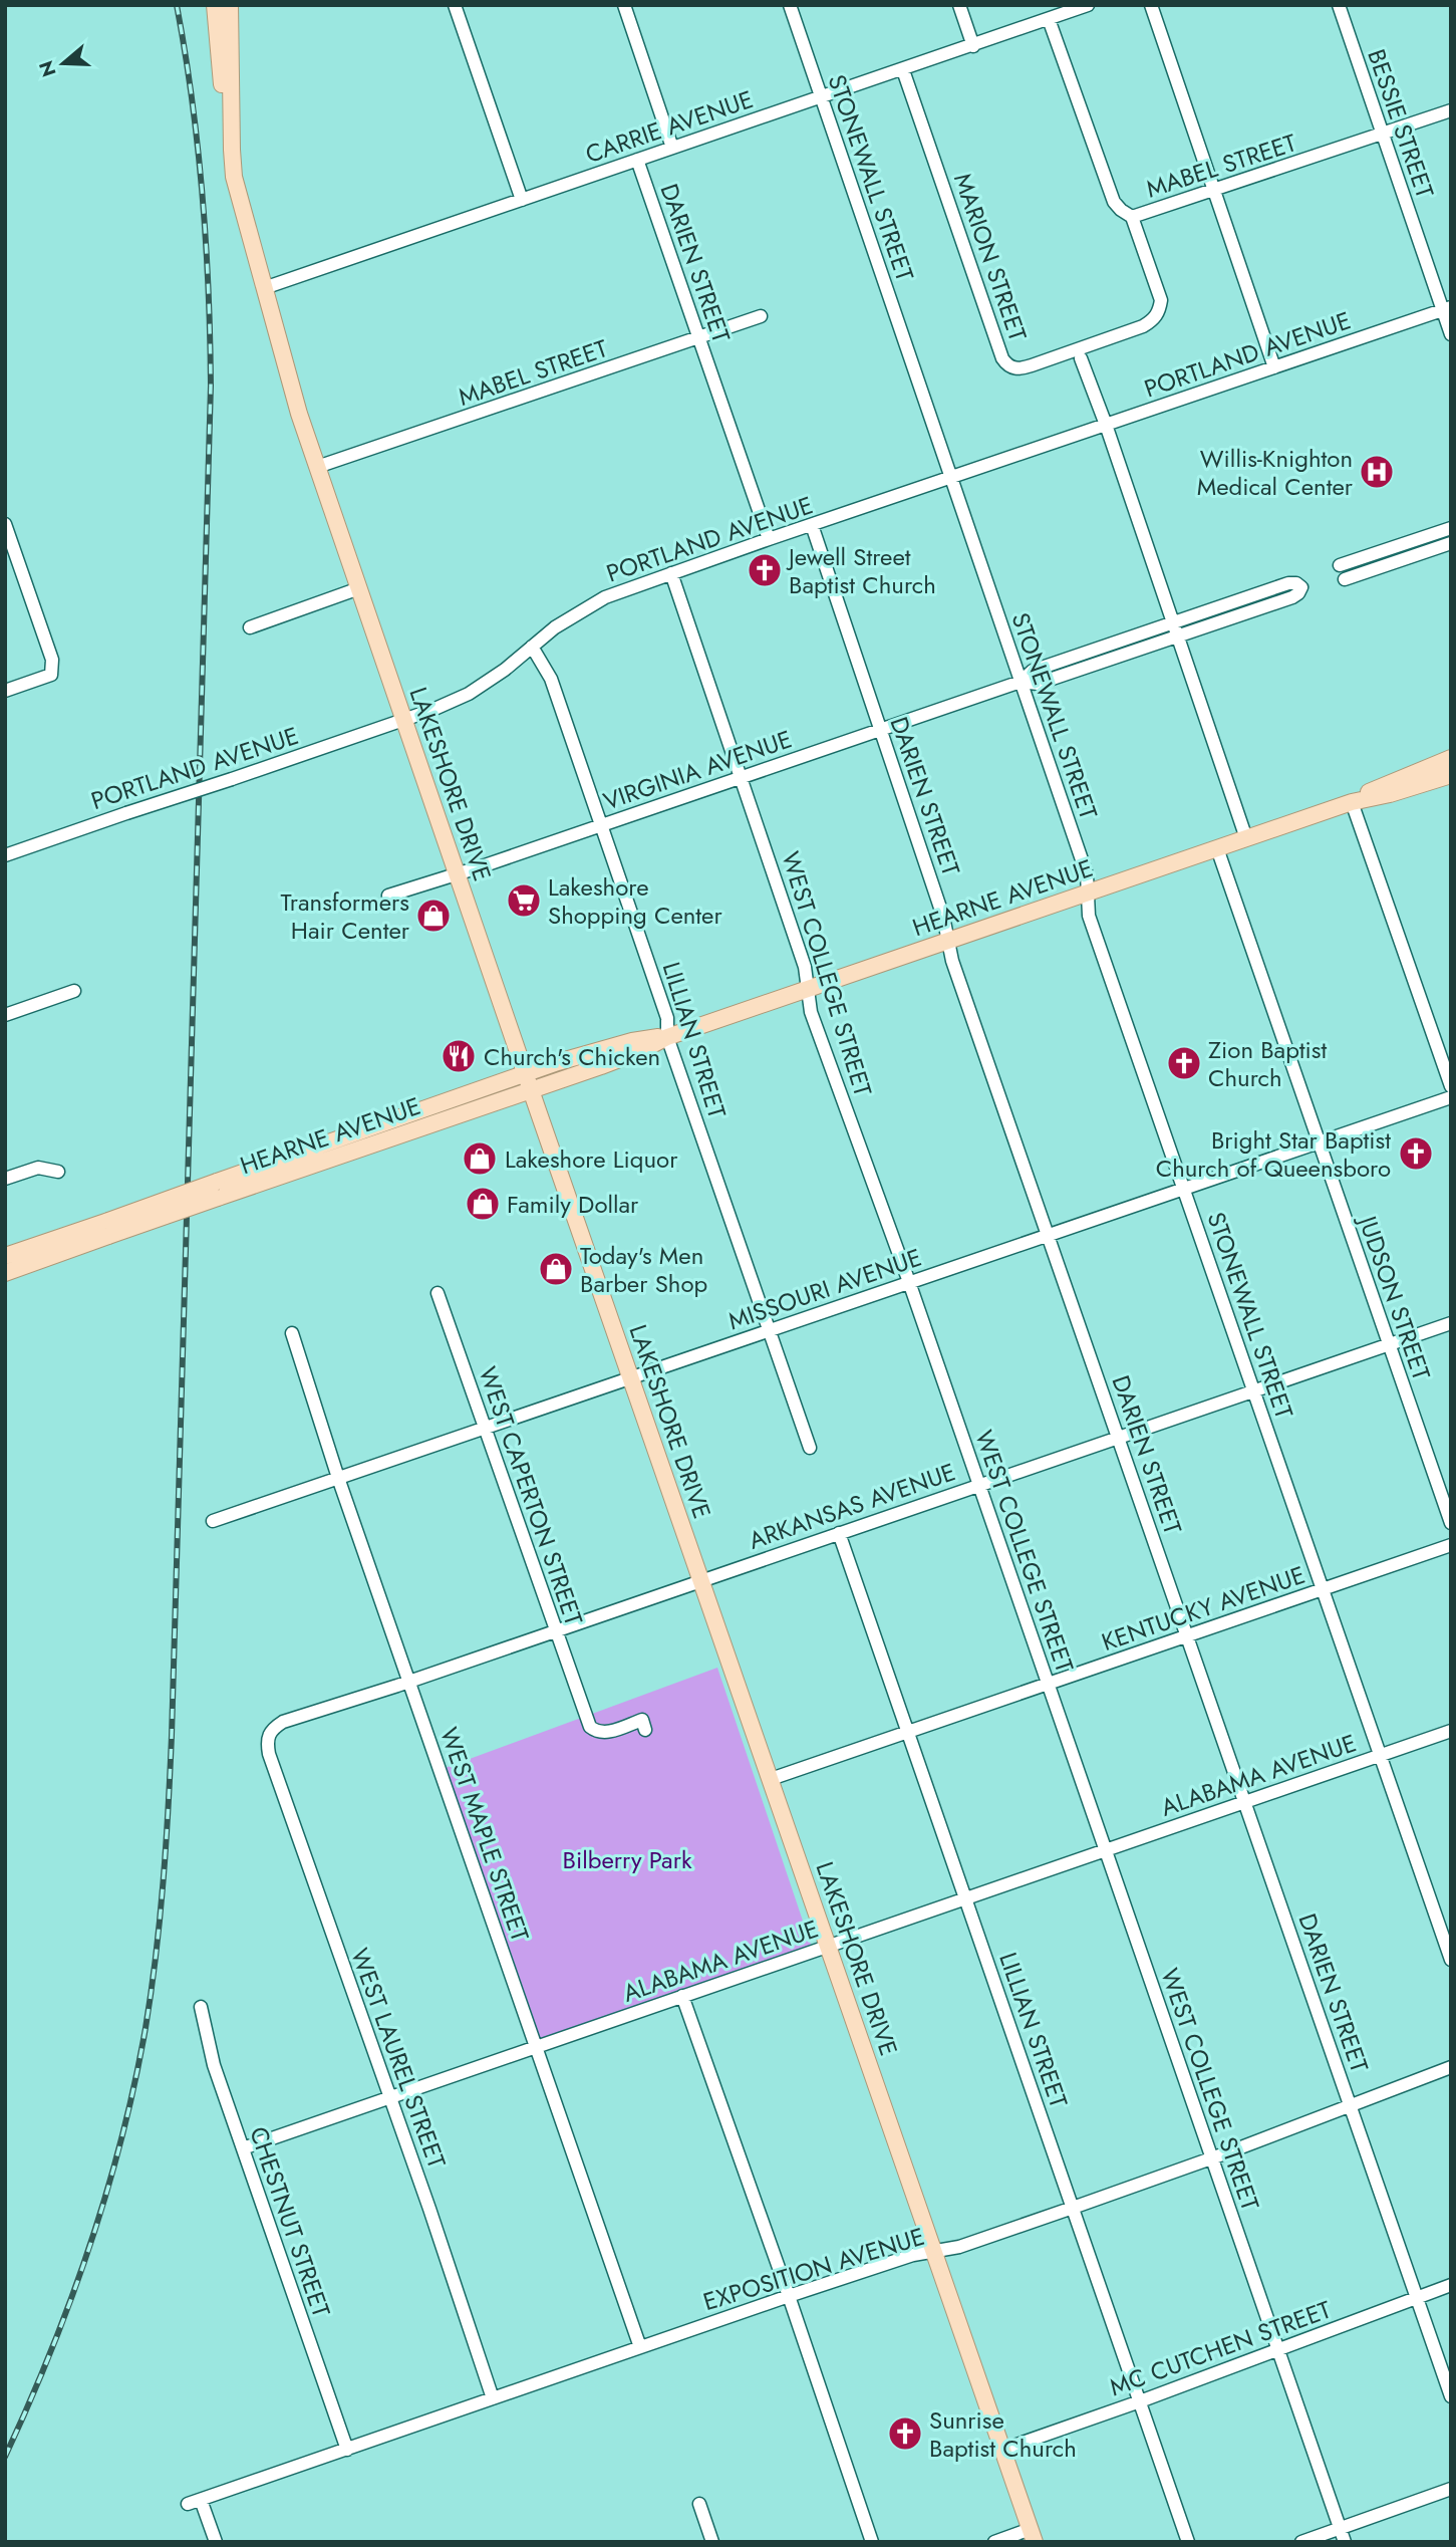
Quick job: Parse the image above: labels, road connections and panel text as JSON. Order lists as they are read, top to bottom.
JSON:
{
  "streets": {
    "main road": ["LAKESHORE DRIVE", "HEARNE AVENUE"],
    "street": [
      "BESSIE STREET",
      "CARRIE AVENUE",
      "MABEL STREET",
      "STONEWALL STREET",
      "MARION STREET",
      "DARIEN STREET",
      "PORTLAND AVENUE",
      "VIRGINIA AVENUE",
      "WEST COLLEGE STREET",
      "LILLIAN STREET",
      "MISSOURI AVENUE",
      "JUDSON STREET",
      "WEST CAPERTON STREET",
      "ARKANSAS AVENUE",
      "KENTUCKY AVENUE",
      "ALABAMA AVENUE",
      "WEST MAPLE STREET",
      "WEST LAUREL STREET",
      "CHESTNUT STREET",
      "EXPOSITION AVENUE",
      "MC CUTCHEN STREET"
    ]
  },
  "crossings": [
    ["BESSIE STREET", "MABEL STREET"],
    ["BESSIE STREET", "PORTLAND AVENUE"],
    ["CARRIE AVENUE", "MABEL STREET"],
    ["CARRIE AVENUE", "STONEWALL STREET"],
    ["CARRIE AVENUE", "MARION STREET"],
    ["CARRIE AVENUE", "DARIEN STREET"],
    ["CARRIE AVENUE", "LAKESHORE DRIVE"],
    ["MABEL STREET", "MARION STREET"],
    ["MABEL STREET", "DARIEN STREET"],
    ["MABEL STREET", "LAKESHORE DRIVE"],
    ["STONEWALL STREET", "PORTLAND AVENUE"],
    ["STONEWALL STREET", "VIRGINIA AVENUE"],
    ["STONEWALL STREET", "HEARNE AVENUE"],
    ["STONEWALL STREET", "MISSOURI AVENUE"],
    ["STONEWALL STREET", "ARKANSAS AVENUE"],
    ["STONEWALL STREET", "KENTUCKY AVENUE"],
    ["STONEWALL STREET", "ALABAMA AVENUE"],
    ["DARIEN STREET", "PORTLAND AVENUE"],
    ["DARIEN STREET", "VIRGINIA AVENUE"],
    ["DARIEN STREET", "HEARNE AVENUE"],
    ["DARIEN STREET", "MISSOURI AVENUE"],
    ["DARIEN STREET", "ARKANSAS AVENUE"],
    ["DARIEN STREET", "KENTUCKY AVENUE"],
    ["DARIEN STREET", "ALABAMA AVENUE"],
    ["DARIEN STREET", "EXPOSITION AVENUE"],
    ["DARIEN STREET", "MC CUTCHEN STREET"],
    ["PORTLAND AVENUE", "LAKESHORE DRIVE"],
    ["PORTLAND AVENUE", "WEST COLLEGE STREET"],
    ["PORTLAND AVENUE", "LILLIAN STREET"],
    ["VIRGINIA AVENUE", "LAKESHORE DRIVE"],
    ["VIRGINIA AVENUE", "WEST COLLEGE STREET"],
    ["VIRGINIA AVENUE", "LILLIAN STREET"],
    ["LAKESHORE DRIVE", "HEARNE AVENUE"],
    ["LAKESHORE DRIVE", "MISSOURI AVENUE"],
    ["LAKESHORE DRIVE", "ARKANSAS AVENUE"],
    ["LAKESHORE DRIVE", "KENTUCKY AVENUE"],
    ["LAKESHORE DRIVE", "ALABAMA AVENUE"],
    ["LAKESHORE DRIVE", "EXPOSITION AVENUE"],
    ["LAKESHORE DRIVE", "MC CUTCHEN STREET"],
    ["HEARNE AVENUE", "WEST COLLEGE STREET"],
    ["HEARNE AVENUE", "LILLIAN STREET"],
    ["HEARNE AVENUE", "JUDSON STREET"],
    ["WEST COLLEGE STREET", "MISSOURI AVENUE"],
    ["WEST COLLEGE STREET", "ARKANSAS AVENUE"],
    ["WEST COLLEGE STREET", "KENTUCKY AVENUE"],
    ["WEST COLLEGE STREET", "ALABAMA AVENUE"],
    ["WEST COLLEGE STREET", "EXPOSITION AVENUE"],
    ["WEST COLLEGE STREET", "MC CUTCHEN STREET"],
    ["LILLIAN STREET", "MISSOURI AVENUE"],
    ["LILLIAN STREET", "ARKANSAS AVENUE"],
    ["LILLIAN STREET", "KENTUCKY AVENUE"],
    ["LILLIAN STREET", "ALABAMA AVENUE"],
    ["LILLIAN STREET", "EXPOSITION AVENUE"],
    ["LILLIAN STREET", "MC CUTCHEN STREET"],
    ["MISSOURI AVENUE", "JUDSON STREET"],
    ["MISSOURI AVENUE", "WEST CAPERTON STREET"],
    ["MISSOURI AVENUE", "WEST MAPLE STREET"],
    ["JUDSON STREET", "ARKANSAS AVENUE"],
    ["WEST CAPERTON STREET", "ARKANSAS AVENUE"],
    ["ARKANSAS AVENUE", "WEST MAPLE STREET"],
    ["ARKANSAS AVENUE", "WEST LAUREL STREET"],
    ["ALABAMA AVENUE", "WEST MAPLE STREET"],
    ["ALABAMA AVENUE", "WEST LAUREL STREET"],
    ["ALABAMA AVENUE", "CHESTNUT STREET"],
    ["WEST MAPLE STREET", "EXPOSITION AVENUE"],
    ["WEST LAUREL STREET", "EXPOSITION AVENUE"],
    ["CHESTNUT STREET", "EXPOSITION AVENUE"]
  ],
  "parks": ["Bilberry Park"],
  "places": {
    "hospital": ["Willis-Knighton Medical Center"],
    "church": [
      "Jewell Street Baptist Church",
      "Zion Baptist Church",
      "Bright Star Baptist Church of Queensboro",
      "Sunrise Baptist Church"
    ],
    "supermarket": ["Lakeshore Shopping Center"],
    "shop": [
      "Transformers Hair Center",
      "Lakeshore Liquor",
      "Family Dollar",
      "Today's Men Barber Shop"
    ],
    "restaurant": ["Church's Chicken"]
  },
  "north": "left"
}
